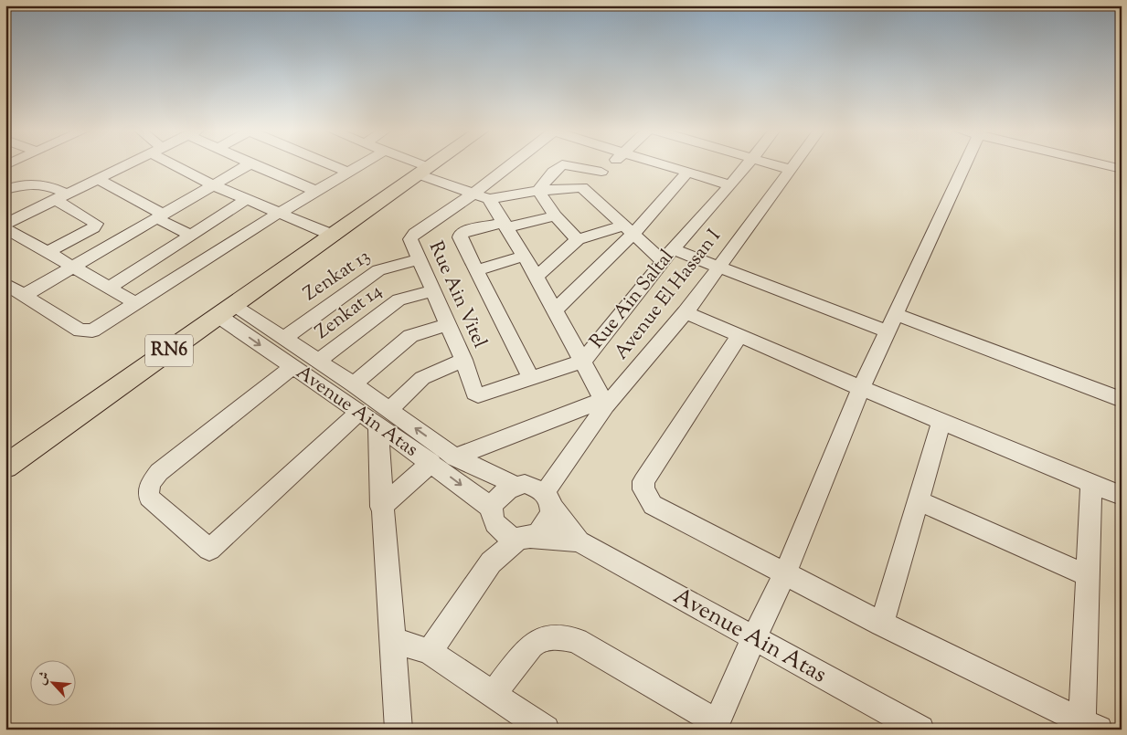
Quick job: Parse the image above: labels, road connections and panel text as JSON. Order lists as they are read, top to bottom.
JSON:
{
  "streets": {
    "main road": ["RN6"],
    "street": [
      "Zenkat 13",
      "Rue Ain Vitel",
      "Avenue El Hassan I",
      "Rue Ain Saltal",
      "Zenkat 14",
      "Avenue Ain Atas"
    ]
  },
  "crossings": [
    ["Zenkat 13", "Rue Ain Vitel"],
    ["Zenkat 13", "Avenue Ain Atas"],
    ["Rue Ain Vitel", "Rue Ain Saltal"],
    ["Rue Ain Vitel", "Zenkat 14"],
    ["Avenue El Hassan I", "Avenue Ain Atas"],
    ["Zenkat 14", "Avenue Ain Atas"],
    ["RN6", "Avenue Ain Atas"]
  ],
  "north": "top left"
}
